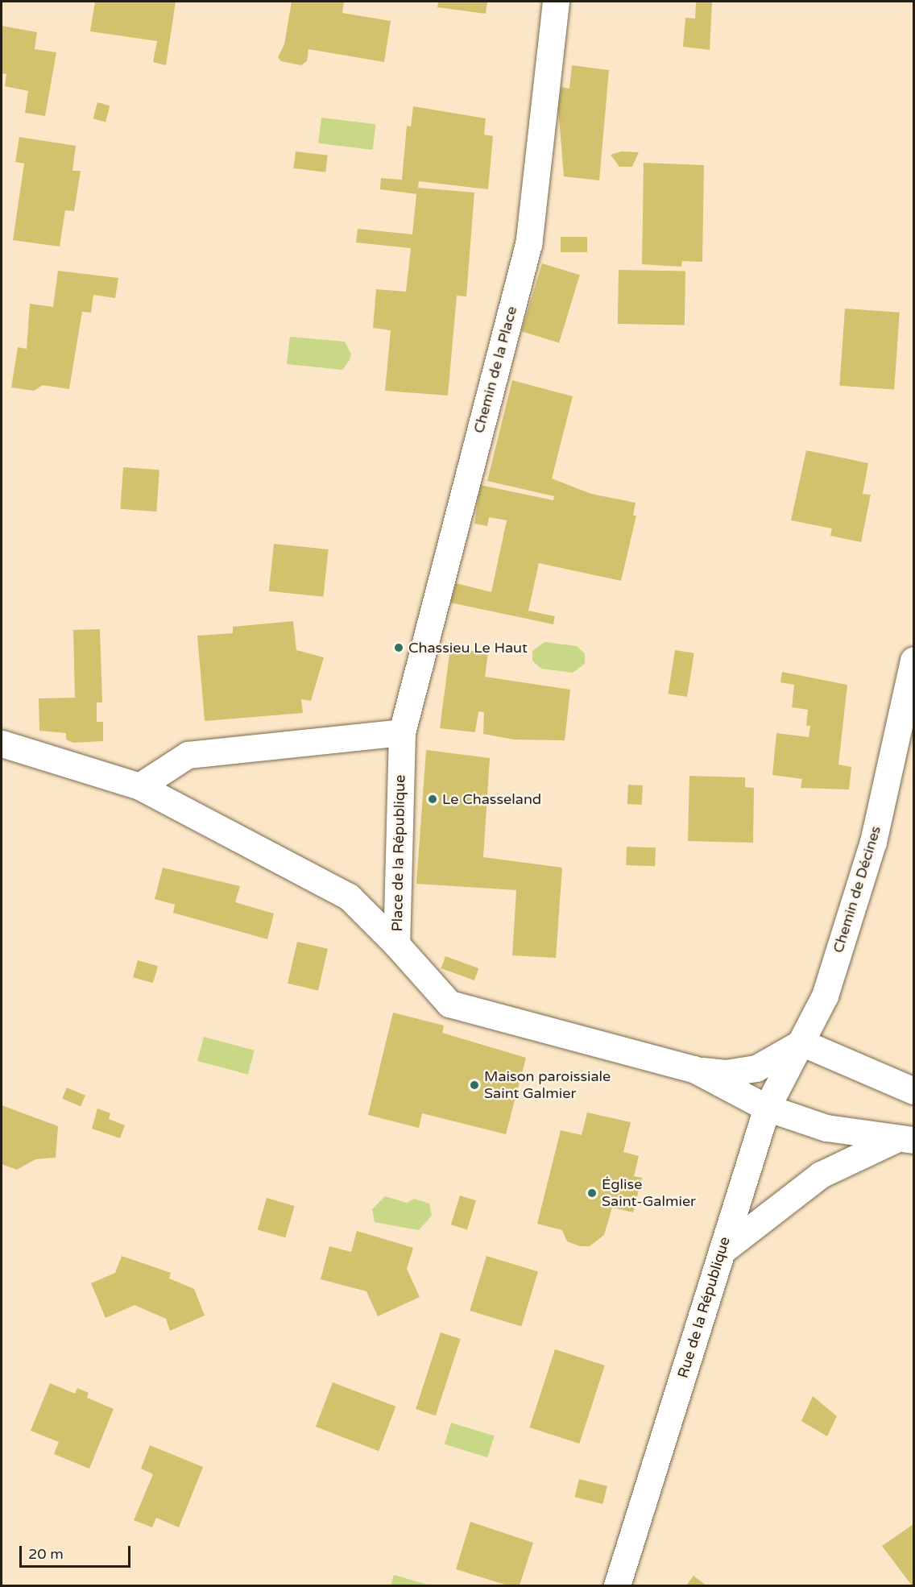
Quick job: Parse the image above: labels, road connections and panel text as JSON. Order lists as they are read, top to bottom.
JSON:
{
  "streets": {
    "street": [
      "Chemin de la Place",
      "Place de la République",
      "Chemin de Décines",
      "Rue de la République"
    ]
  },
  "crossings": [
    ["Chemin de la Place", "Place de la République"],
    ["Chemin de Décines", "Rue de la République"]
  ],
  "places": [
    "Chassieu Le Haut",
    "Le Chasseland",
    "Maison paroissiale Saint Galmier",
    "Église Saint-Galmier"
  ],
  "scale_bar": "20 m"
}
